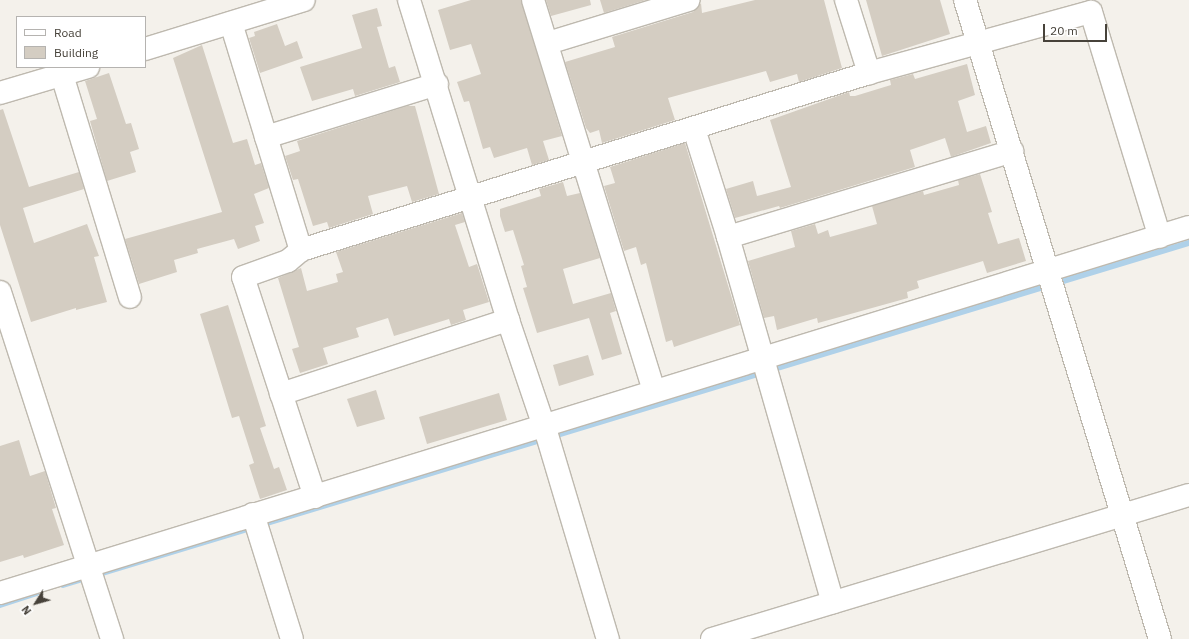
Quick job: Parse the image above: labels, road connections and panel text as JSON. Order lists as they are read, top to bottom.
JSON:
{
  "legend": ["Road", "Building"],
  "scale_bar": "20 m",
  "north": "bottom left"
}
